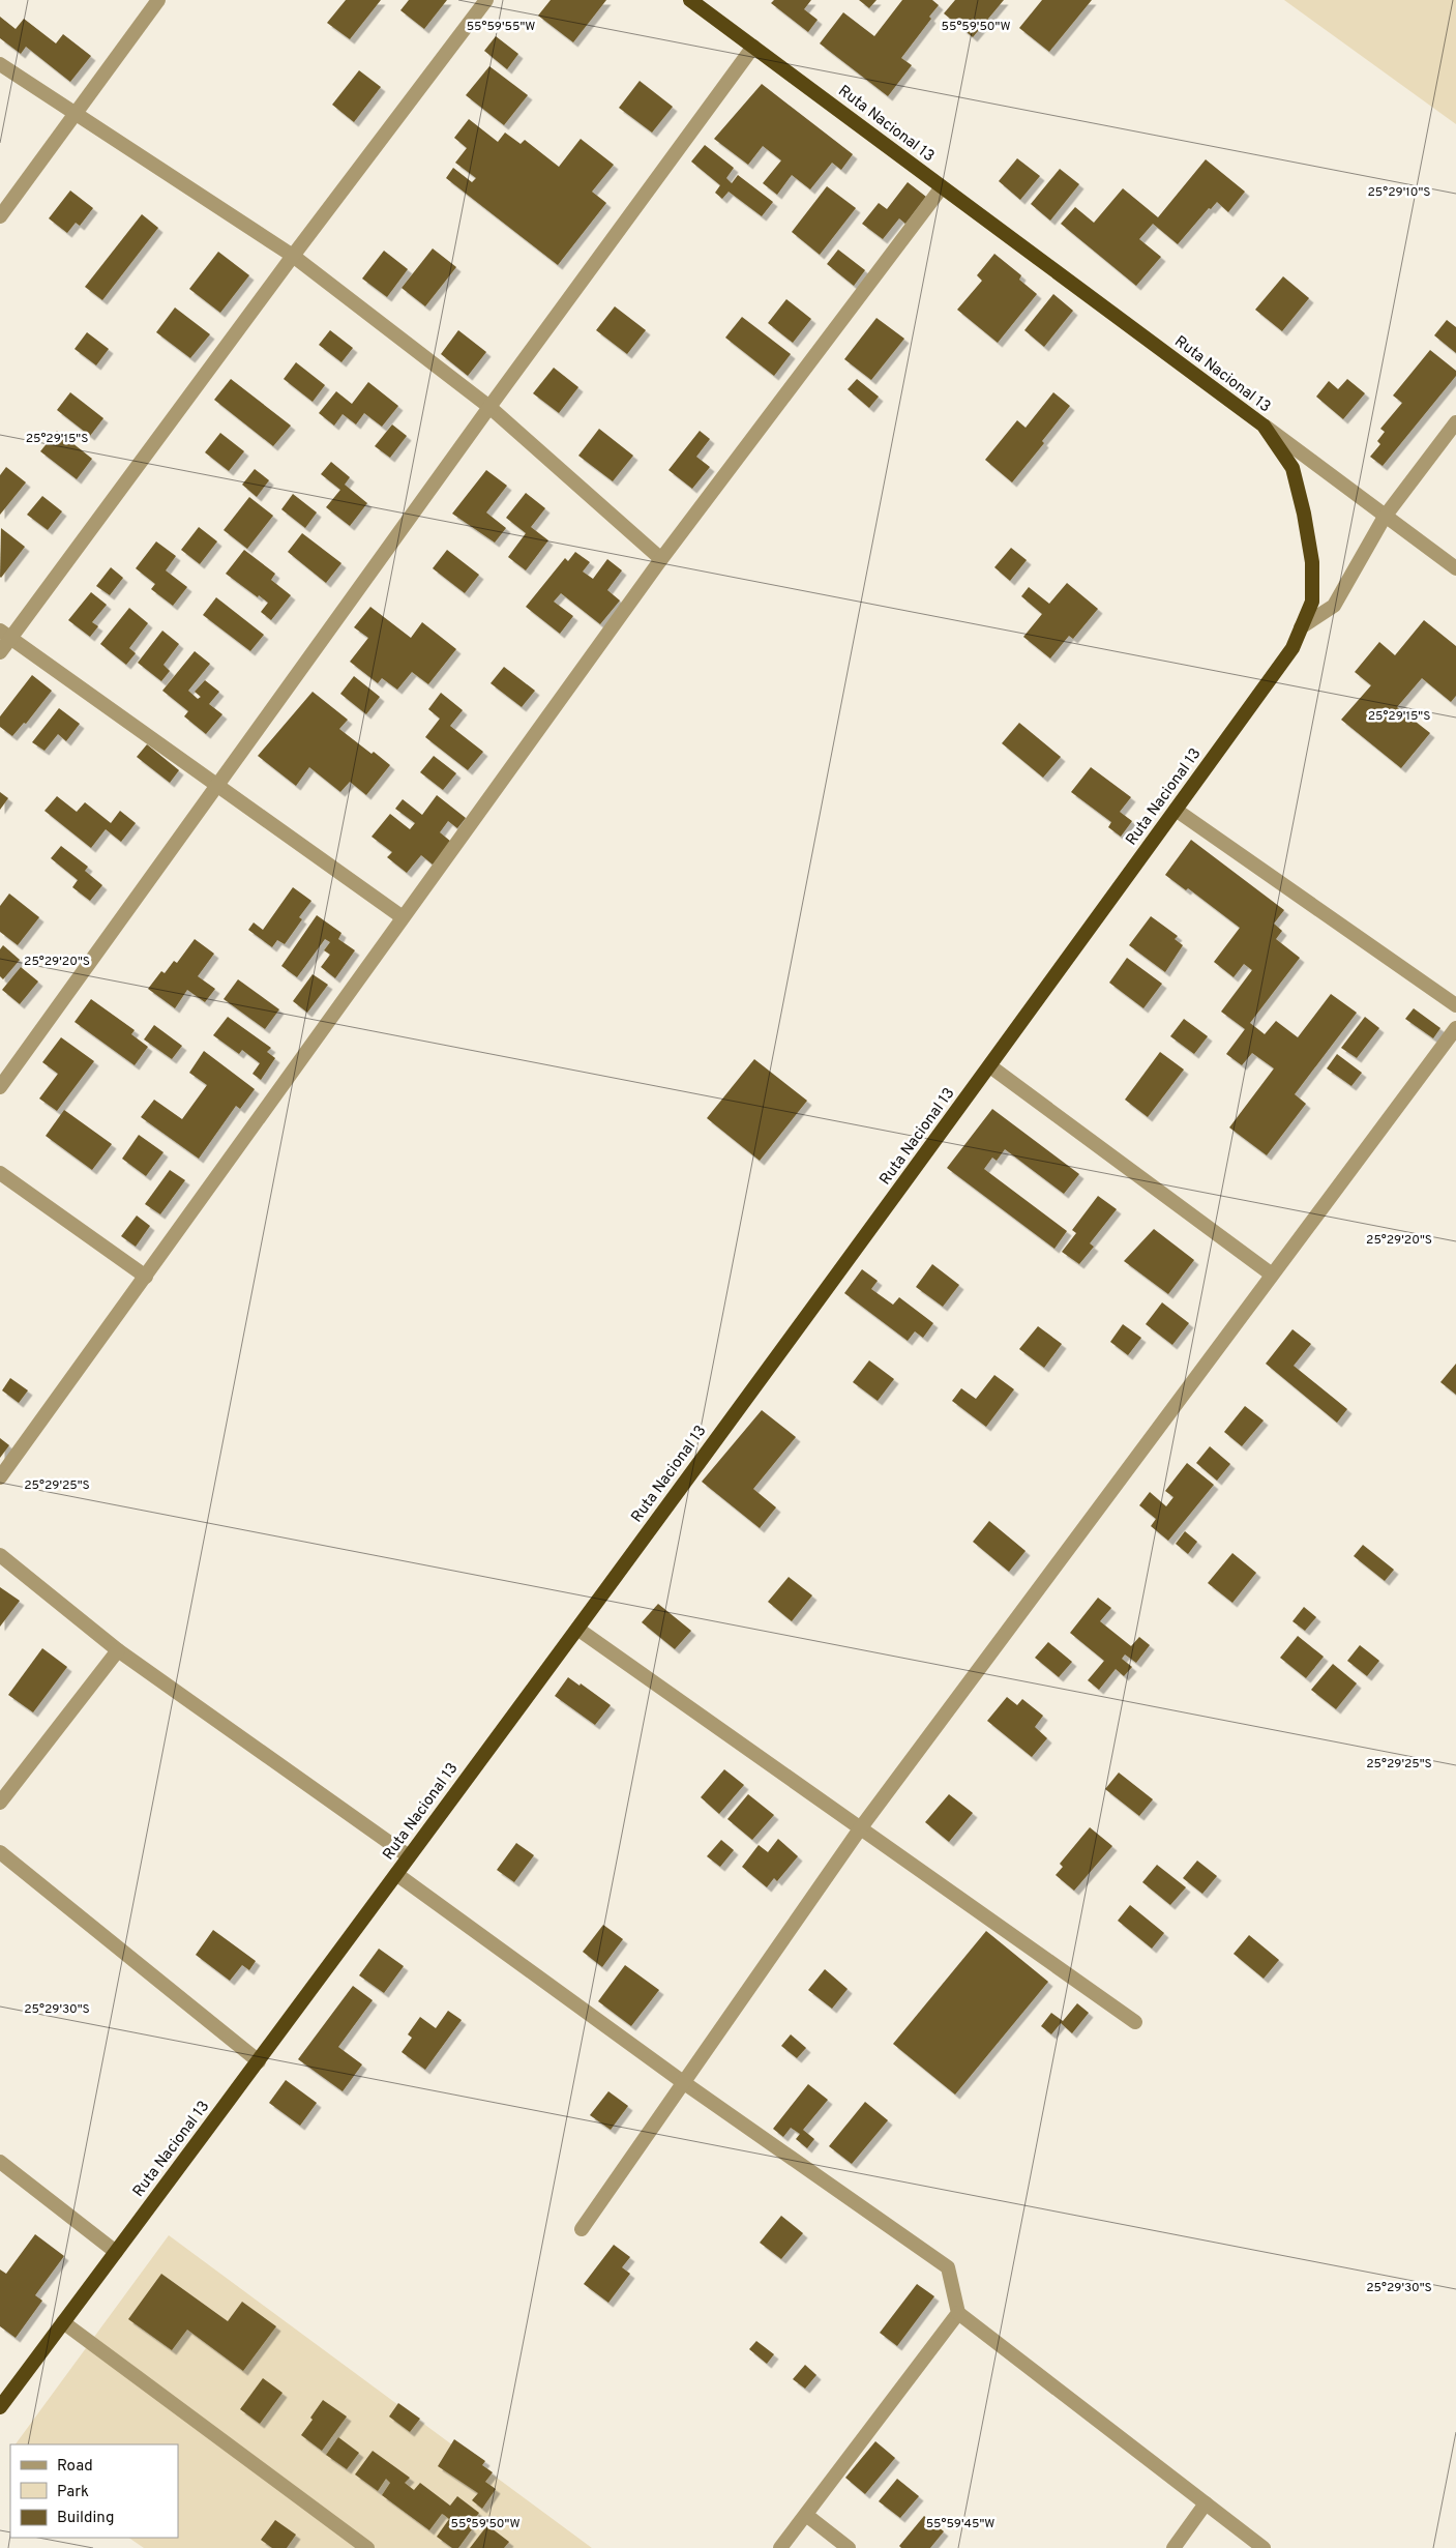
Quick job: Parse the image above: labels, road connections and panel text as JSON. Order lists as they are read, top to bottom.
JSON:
{
  "streets": {
    "highway": ["Ruta Nacional 13"]
  },
  "legend": ["Road", "Park", "Building"],
  "coordinates": [
    "55°59'55\"W",
    "55°59'50\"W",
    "25°29'10\"S",
    "25°29'15\"S",
    "25°29'20\"S",
    "25°29'25\"S",
    "25°29'30\"S",
    "55°59'45\"W"
  ]
}
